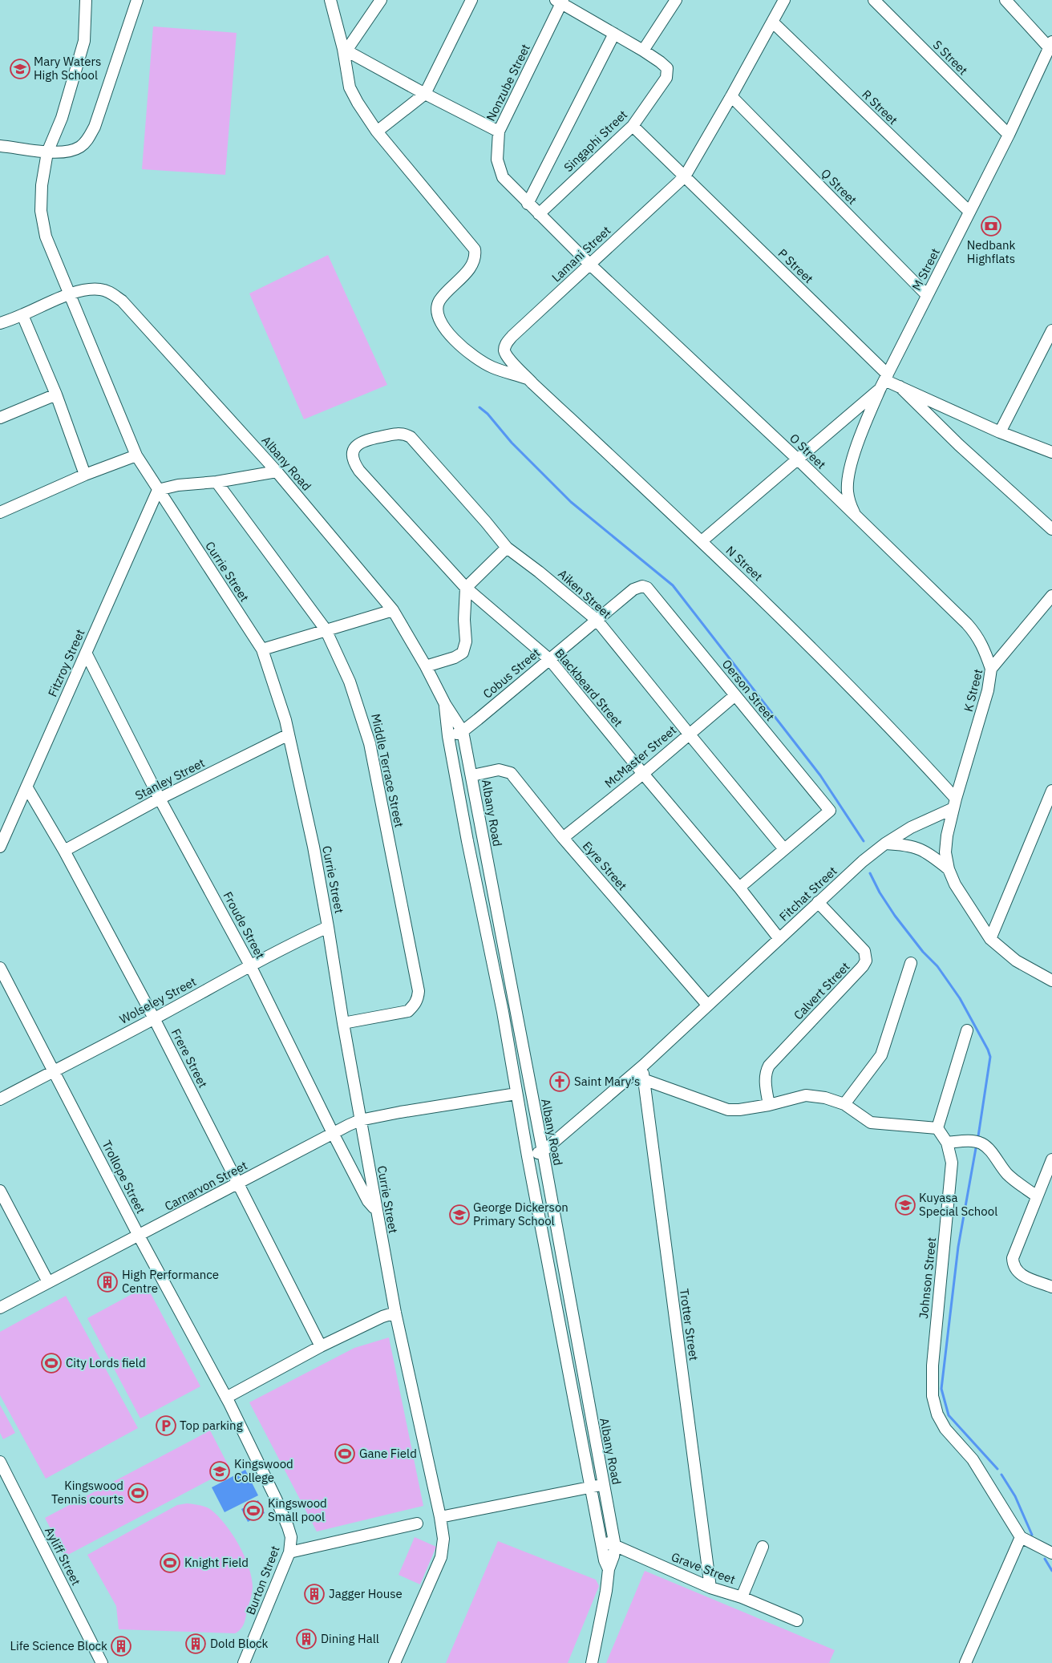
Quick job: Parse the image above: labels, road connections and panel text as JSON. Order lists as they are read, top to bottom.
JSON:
{
  "streets": {
    "street": [
      "S Street",
      "Nonzube Street",
      "R Street",
      "Singaphi Street",
      "Q Street",
      "Lamani Street",
      "P Street",
      "M Street",
      "O Street",
      "Albany Road",
      "N Street",
      "Currie Street",
      "Aiken Street",
      "Fitzroy Street",
      "Cobus Street",
      "Blackbeard Street",
      "Oerson Street",
      "K Street",
      "McMaster Street",
      "Middle Terrace Street",
      "Stanley Street",
      "Eyre Street",
      "Fitchat Street",
      "Froude Street",
      "Calvert Street",
      "Wolseley Street",
      "Frere Street",
      "Trollope Street",
      "Carnarvon Street",
      "Johnson Street",
      "Trotter Street",
      "Ayliff Street",
      "Grave Street",
      "Burton Street"
    ]
  },
  "crossings": [
    ["S Street", "M Street"],
    ["Nonzube Street", "Singaphi Street"],
    ["Nonzube Street", "Lamani Street"],
    ["Nonzube Street", "O Street"],
    ["R Street", "Lamani Street"],
    ["R Street", "M Street"],
    ["Singaphi Street", "P Street"],
    ["Q Street", "Lamani Street"],
    ["Q Street", "M Street"],
    ["Lamani Street", "P Street"],
    ["Lamani Street", "O Street"],
    ["Lamani Street", "N Street"],
    ["P Street", "M Street"],
    ["M Street", "O Street"],
    ["O Street", "K Street"],
    ["Albany Road", "Currie Street"],
    ["Albany Road", "Cobus Street"],
    ["Albany Road", "Eyre Street"],
    ["Albany Road", "Fitchat Street"],
    ["Albany Road", "Carnarvon Street"],
    ["Albany Road", "Grave Street"],
    ["N Street", "K Street"],
    ["N Street", "Fitchat Street"],
    ["Currie Street", "Fitzroy Street"],
    ["Currie Street", "Middle Terrace Street"],
    ["Currie Street", "Stanley Street"],
    ["Currie Street", "Froude Street"],
    ["Currie Street", "Wolseley Street"],
    ["Currie Street", "Carnarvon Street"],
    ["Aiken Street", "Cobus Street"],
    ["Aiken Street", "Blackbeard Street"],
    ["Aiken Street", "Oerson Street"],
    ["Aiken Street", "McMaster Street"],
    ["Fitzroy Street", "Froude Street"],
    ["Fitzroy Street", "Frere Street"],
    ["Cobus Street", "Blackbeard Street"],
    ["Cobus Street", "Oerson Street"],
    ["Blackbeard Street", "McMaster Street"],
    ["Blackbeard Street", "Fitchat Street"],
    ["Oerson Street", "McMaster Street"],
    ["K Street", "Fitchat Street"],
    ["McMaster Street", "Eyre Street"],
    ["Stanley Street", "Froude Street"],
    ["Stanley Street", "Frere Street"],
    ["Eyre Street", "Fitchat Street"],
    ["Fitchat Street", "Calvert Street"],
    ["Fitchat Street", "Trotter Street"],
    ["Froude Street", "Wolseley Street"],
    ["Froude Street", "Carnarvon Street"],
    ["Wolseley Street", "Frere Street"],
    ["Wolseley Street", "Trollope Street"],
    ["Frere Street", "Carnarvon Street"],
    ["Trollope Street", "Carnarvon Street"],
    ["Trollope Street", "Burton Street"],
    ["Trotter Street", "Grave Street"]
  ],
  "places": {
    "school or university": [
      "Mary Waters High School",
      "Kuyasa Special School",
      "George Dickerson Primary School",
      "Kingswood College"
    ],
    "bank": ["Nedbank Highflats"],
    "church": ["Saint Mary's"],
    "building": [
      "High Performance Centre",
      "Jagger House",
      "Dining Hall",
      "Dold Block",
      "Life Science Block"
    ],
    "sports": [
      "City Lords field",
      "Gane Field",
      "Kingswood Tennis courts",
      "Kingswood Small pool",
      "Knight Field"
    ],
    "parking": ["Top parking"]
  }
}
